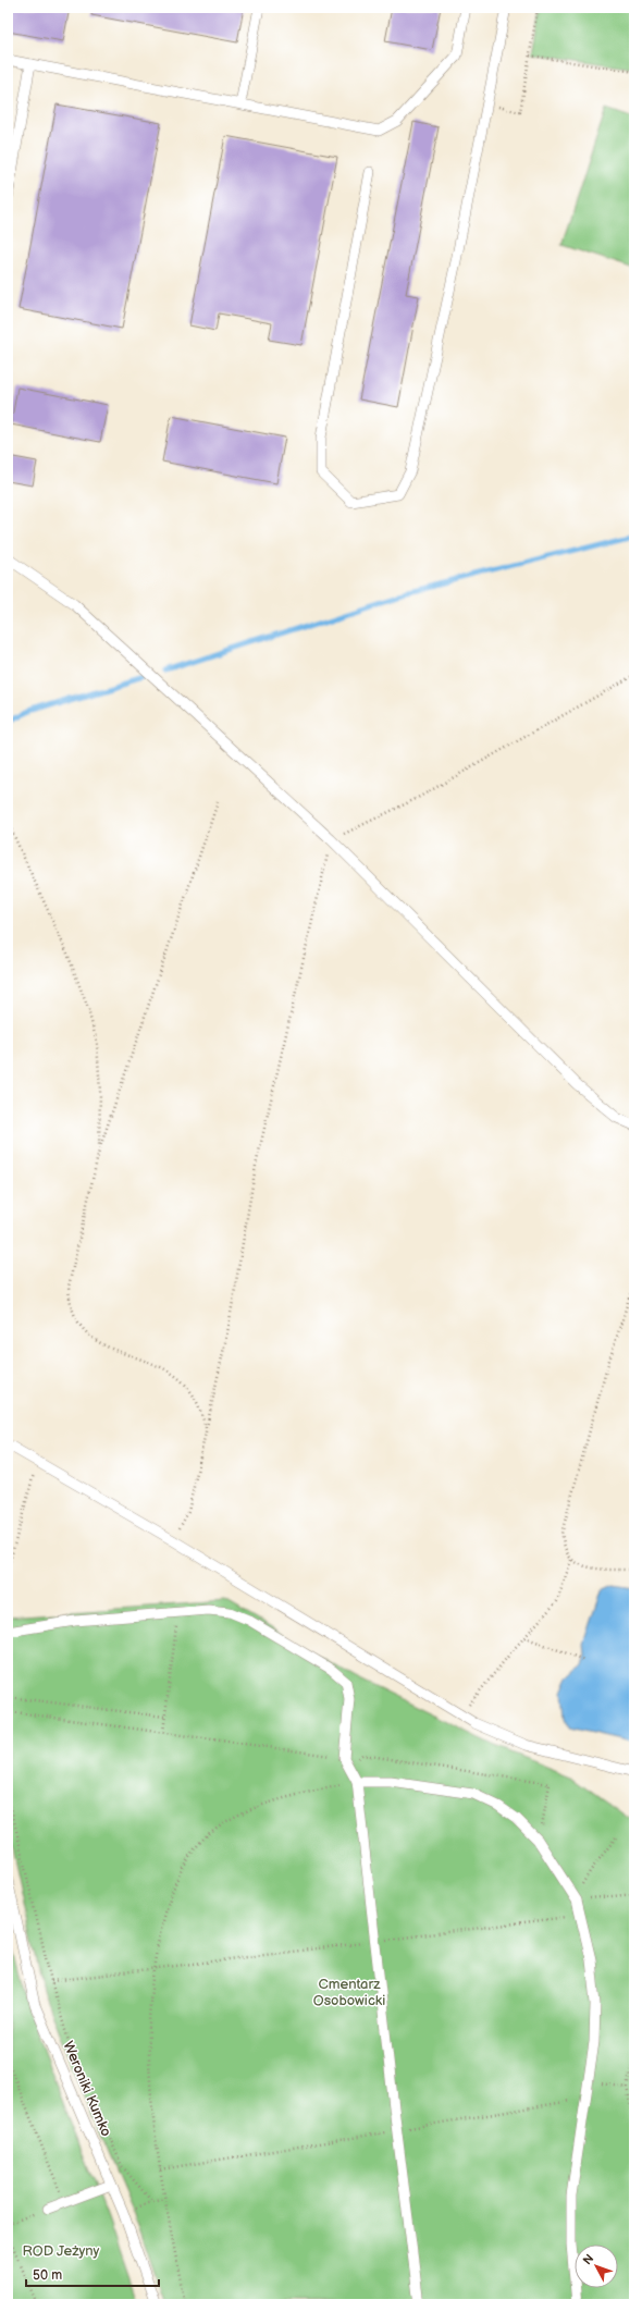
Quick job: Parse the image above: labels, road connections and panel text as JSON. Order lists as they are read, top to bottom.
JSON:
{
  "streets": {
    "lane": ["Weroniki Kumko"]
  },
  "parks": ["Cmentarz Osobowicki", "ROD Jeżyny"],
  "scale_bar": "50 m",
  "north": "top left"
}
